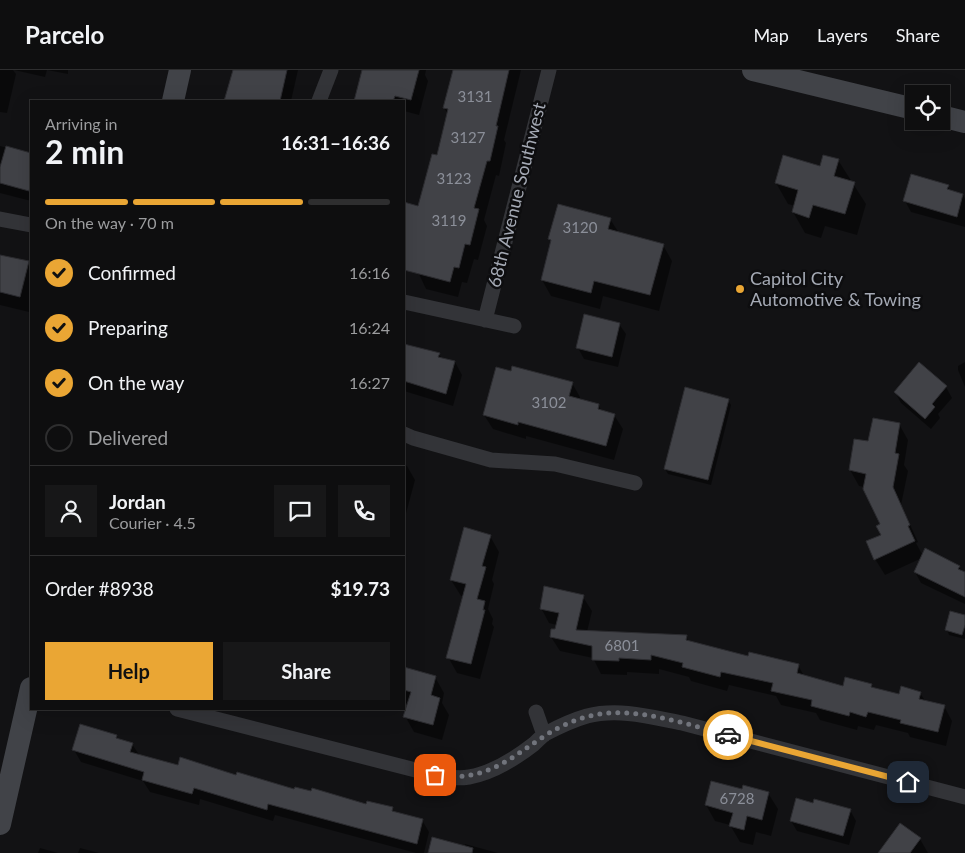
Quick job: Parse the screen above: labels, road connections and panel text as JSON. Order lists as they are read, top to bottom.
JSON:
{
  "streets": {
    "street": ["68th Avenue Southwest"]
  },
  "places": ["Capitol City Automotive & Towing"],
  "house_numbers": [
    "3131",
    "3127",
    "3123",
    "3119",
    "3120",
    "3102",
    "6801",
    "6728"
  ],
  "page": {
    "header": "Parcelo",
    "nav": ["Map", "Layers", "Share"],
    "heading": ["2 min", "Arriving in", "16:31–16:36"],
    "panel": [
      "Jordan",
      "Courier · 4.5",
      "Order #8938",
      "$19.73"
    ],
    "bar": "On the way · 70 m",
    "list": [
      ["Confirmed", "16:16"],
      ["Preparing", "16:24"],
      ["On the way", "16:27"],
      "Delivered"
    ],
    "buttons": ["Help", "Share"]
  }
}
